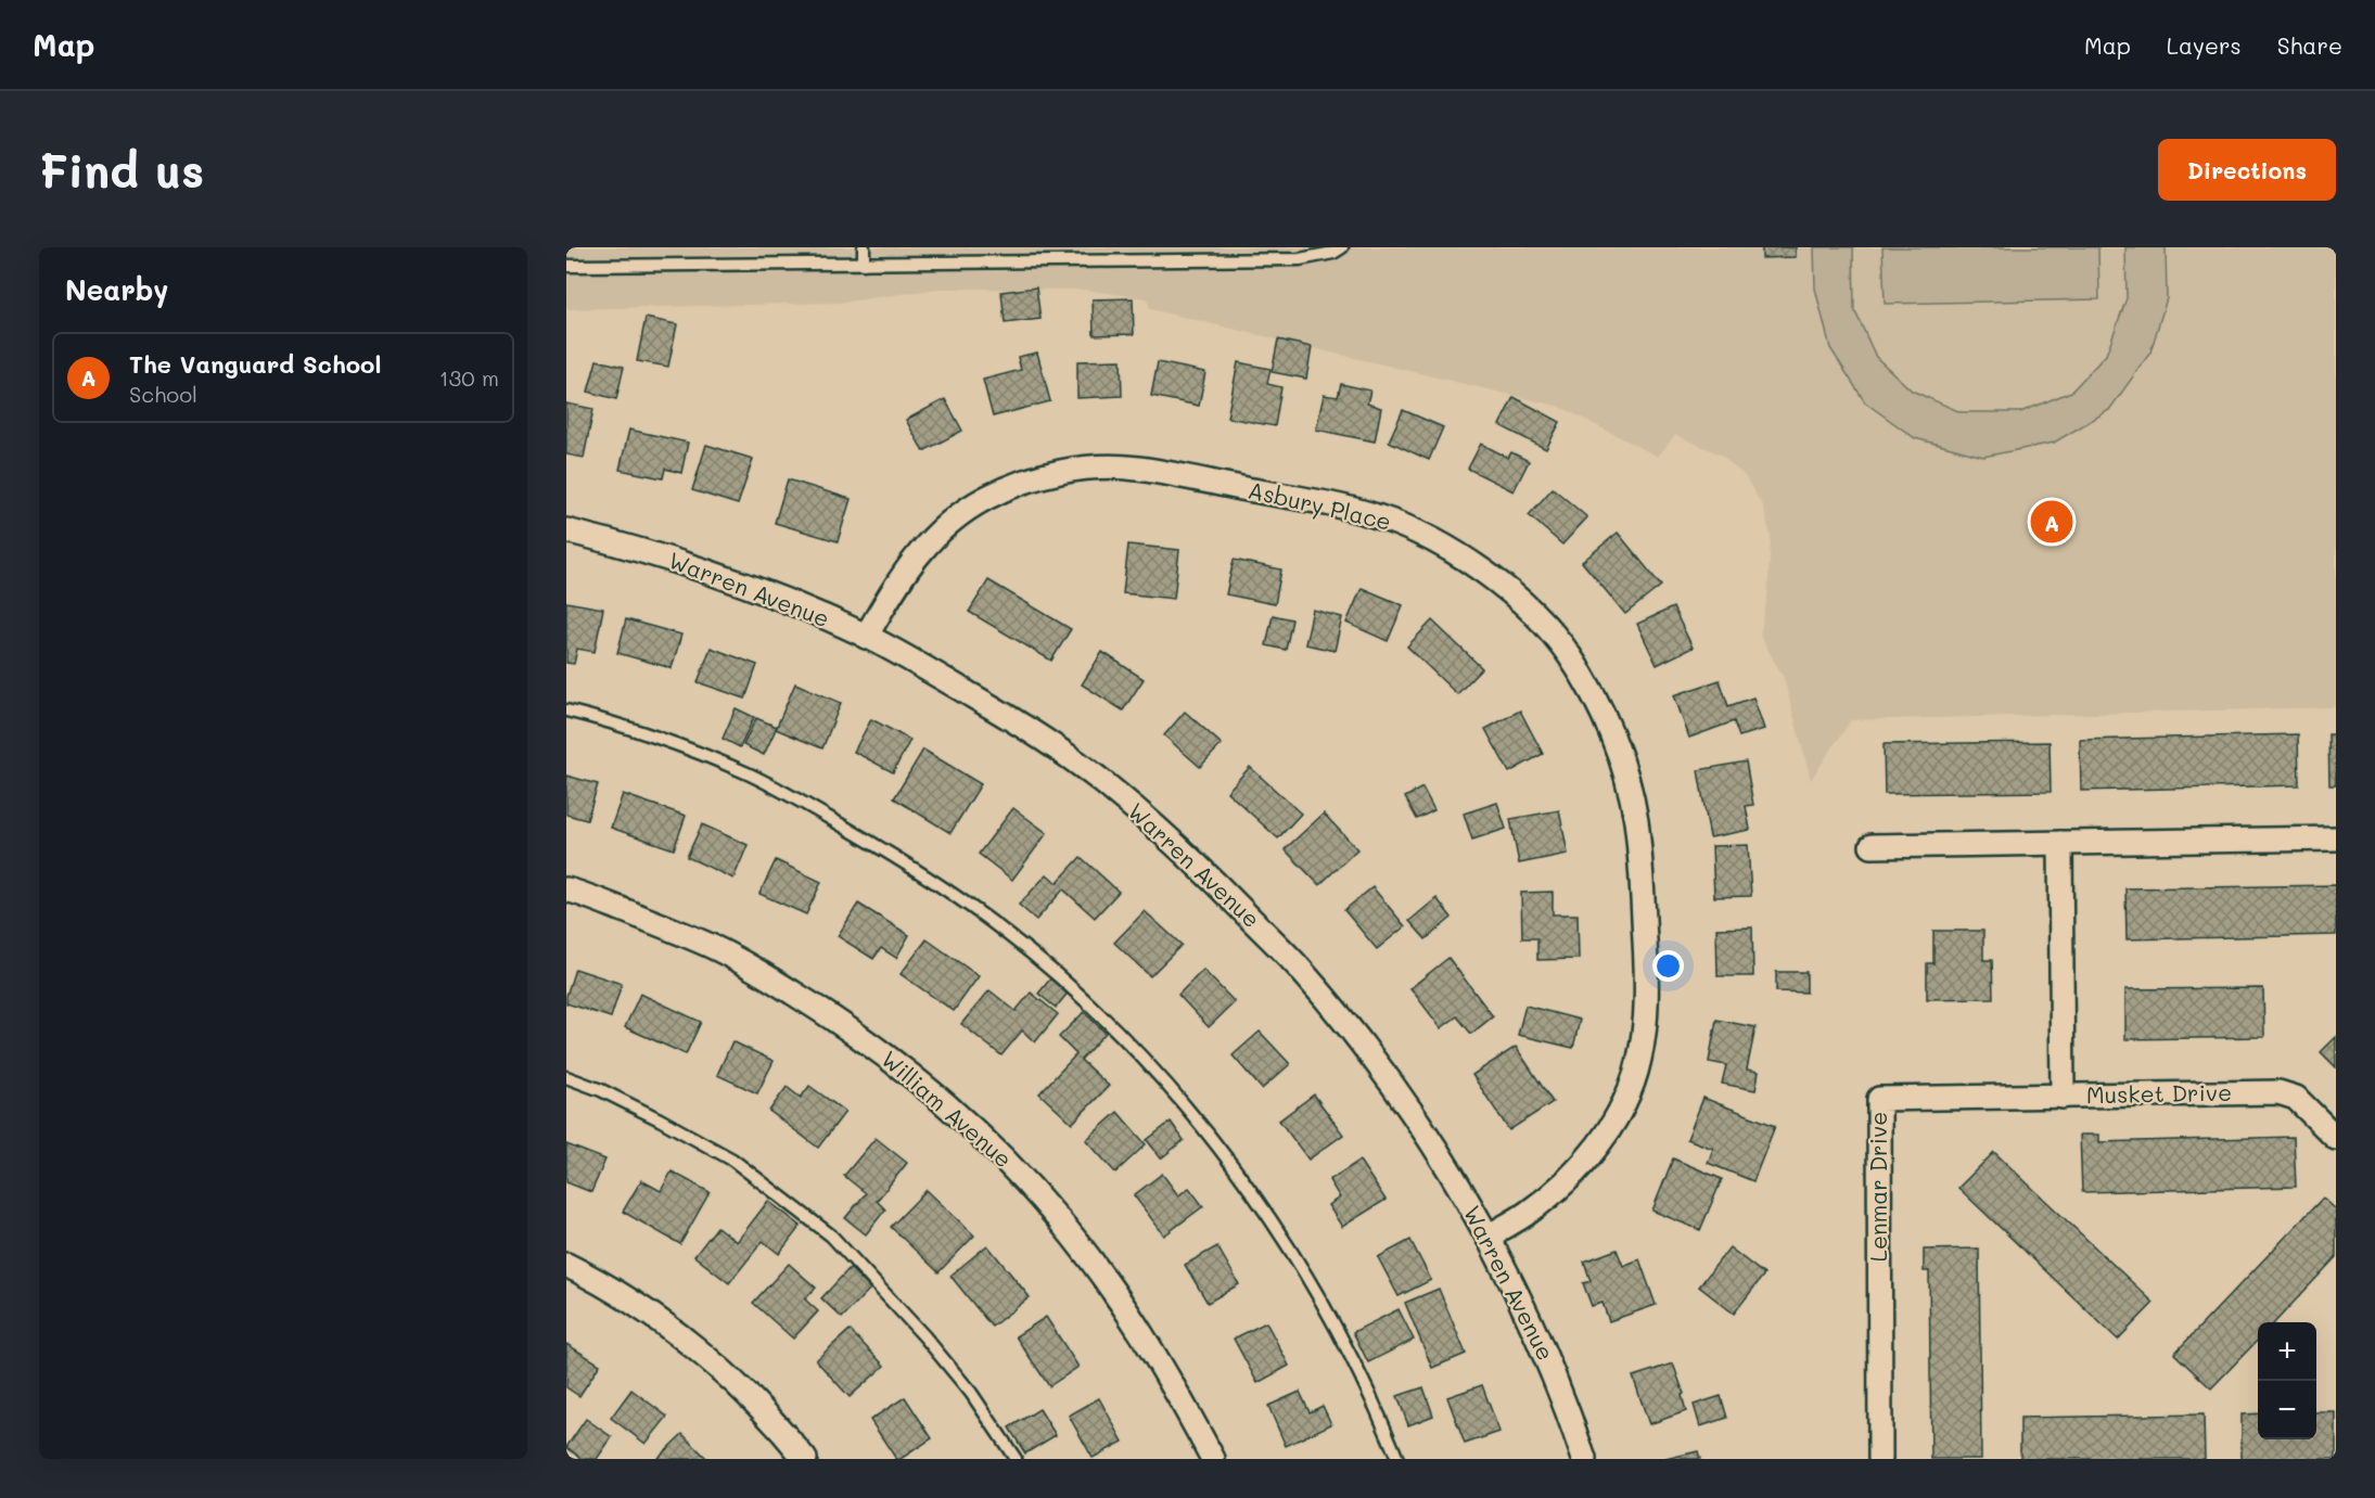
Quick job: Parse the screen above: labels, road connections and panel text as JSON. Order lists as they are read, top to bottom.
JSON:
{
  "streets": {
    "street": [
      "Asbury Place",
      "Warren Avenue",
      "Musket Drive",
      "William Avenue",
      "Lenmar Drive"
    ]
  },
  "crossings": [
    ["Asbury Place", "Warren Avenue"],
    ["Musket Drive", "Lenmar Drive"]
  ],
  "page": {
    "header": "Map",
    "nav": ["Map", "Layers", "Share"],
    "buttons": "Directions",
    "title": "Find us",
    "heading": "Nearby",
    "list": [
      {
        "mark": "A",
        "name": "The Vanguard School",
        "note": "School",
        "value": "130 m"
      }
    ],
    "pins": "A",
    "map_buttons": ["+", "−"]
  }
}
